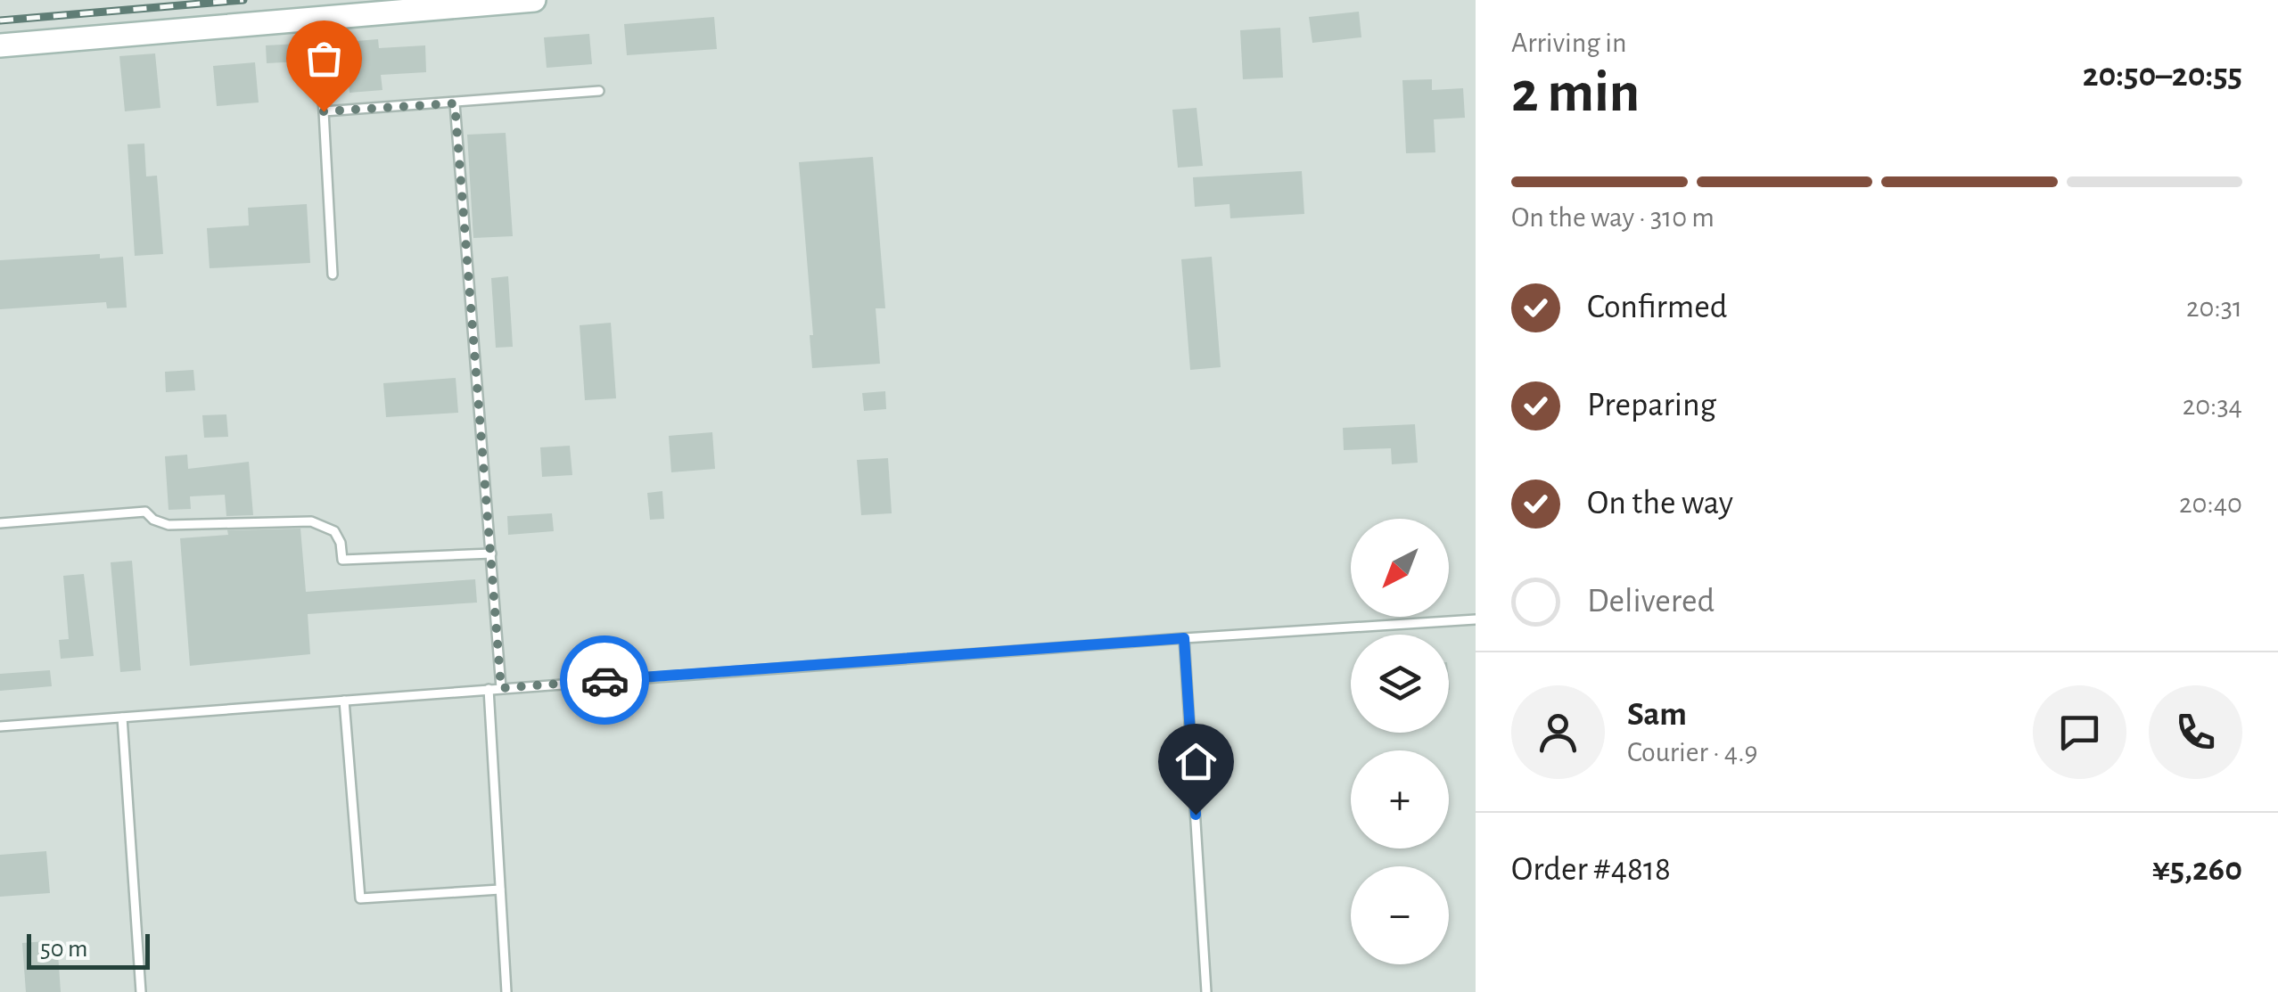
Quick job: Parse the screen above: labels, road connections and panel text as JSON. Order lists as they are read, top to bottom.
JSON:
{
  "scale_bar": "50 m",
  "north": "bottom left",
  "page": {
    "heading": ["2 min", "Arriving in", "20:50–20:55"],
    "panel": [
      "Sam",
      "Courier · 4.9",
      "Order #4818",
      "¥5,260"
    ],
    "bar": "On the way · 310 m",
    "list": [
      ["Confirmed", "20:31"],
      ["Preparing", "20:34"],
      ["On the way", "20:40"],
      "Delivered"
    ],
    "map_buttons": ["+", "−"],
    "scale": "50 m"
  }
}
